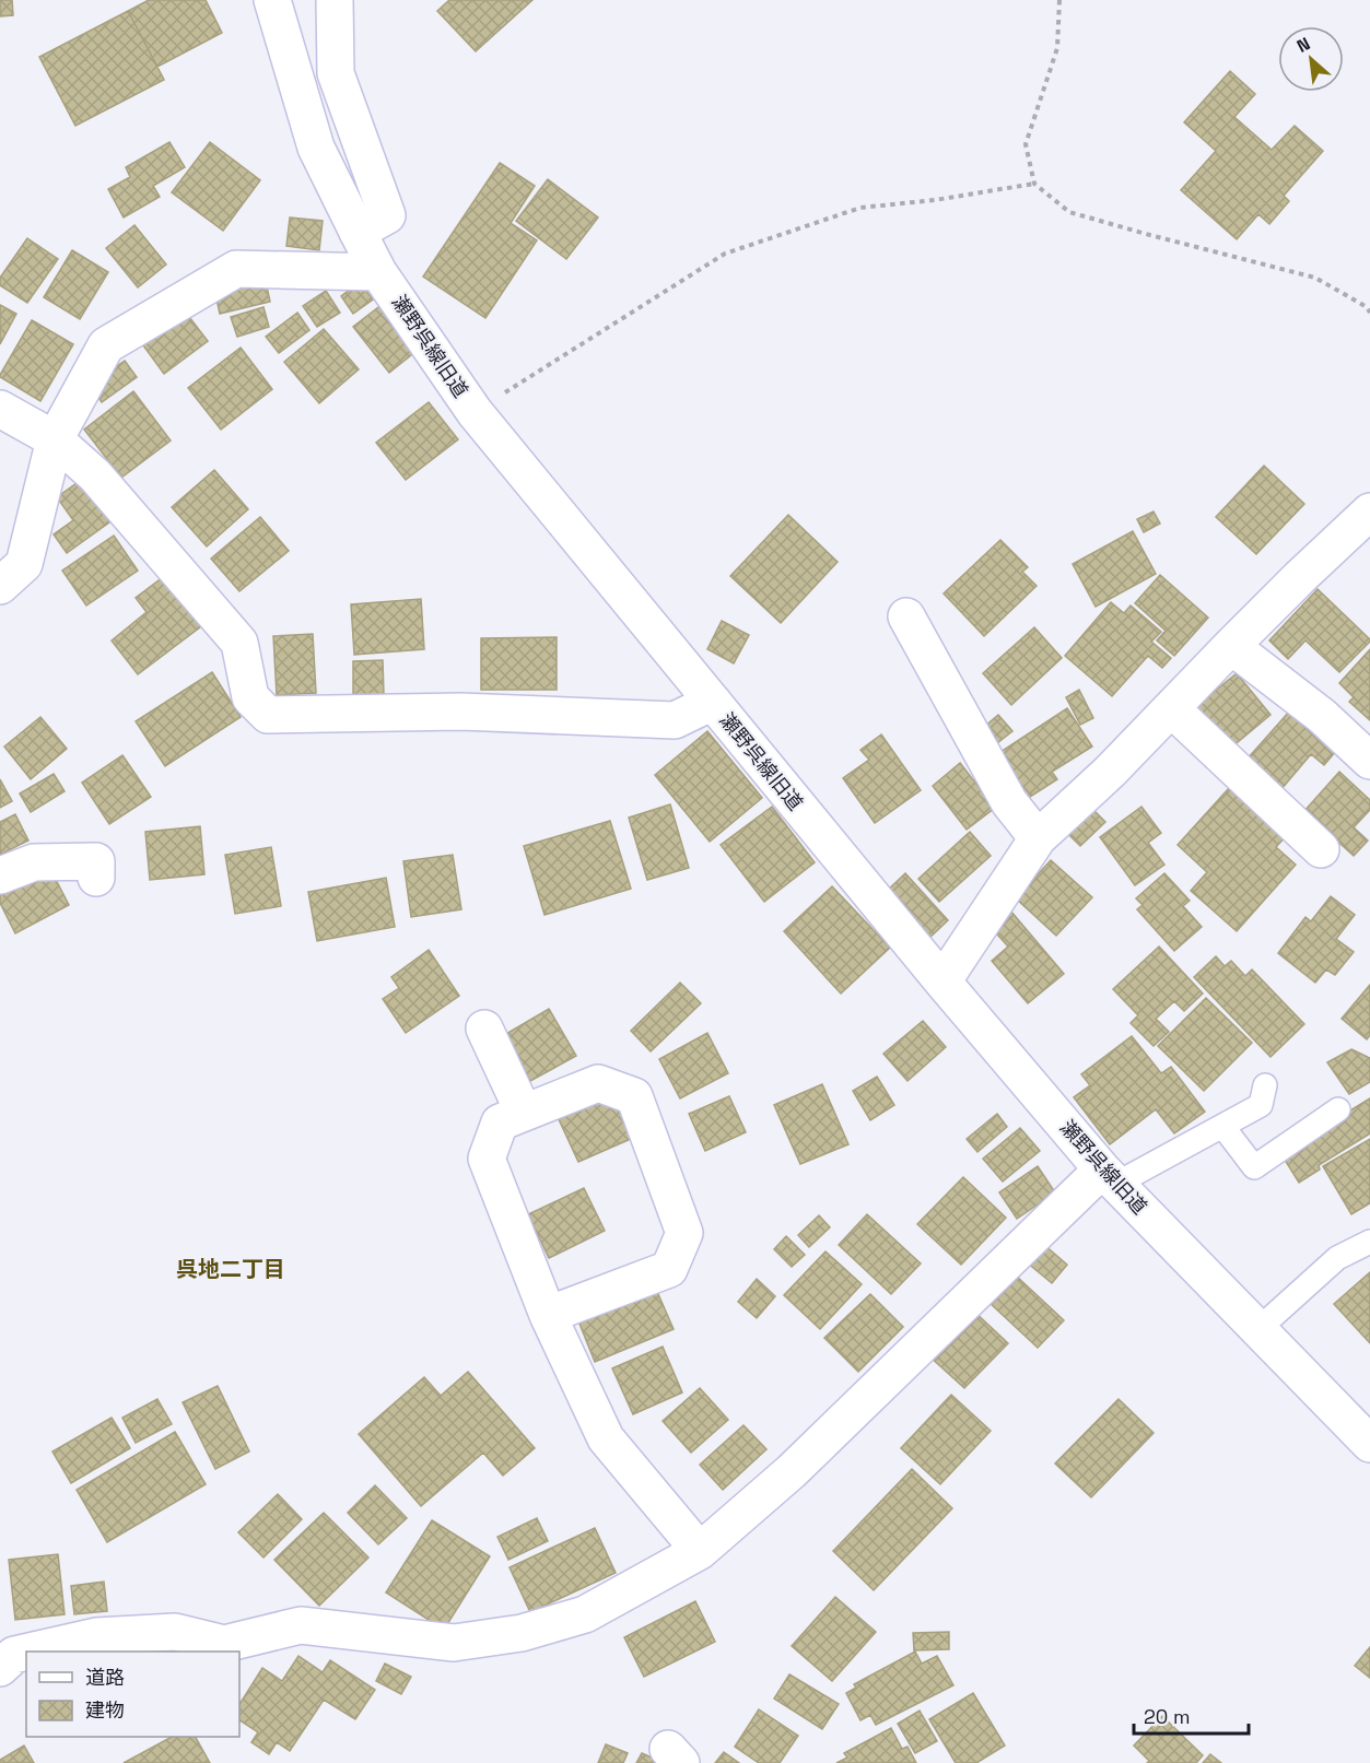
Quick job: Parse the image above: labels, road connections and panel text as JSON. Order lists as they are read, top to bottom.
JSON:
{
  "streets": {
    "street": ["瀬野呉線旧道"]
  },
  "districts": ["呉地二丁目"],
  "legend": ["道路", "建物"],
  "scale_bar": "20 m",
  "north": "top left"
}
